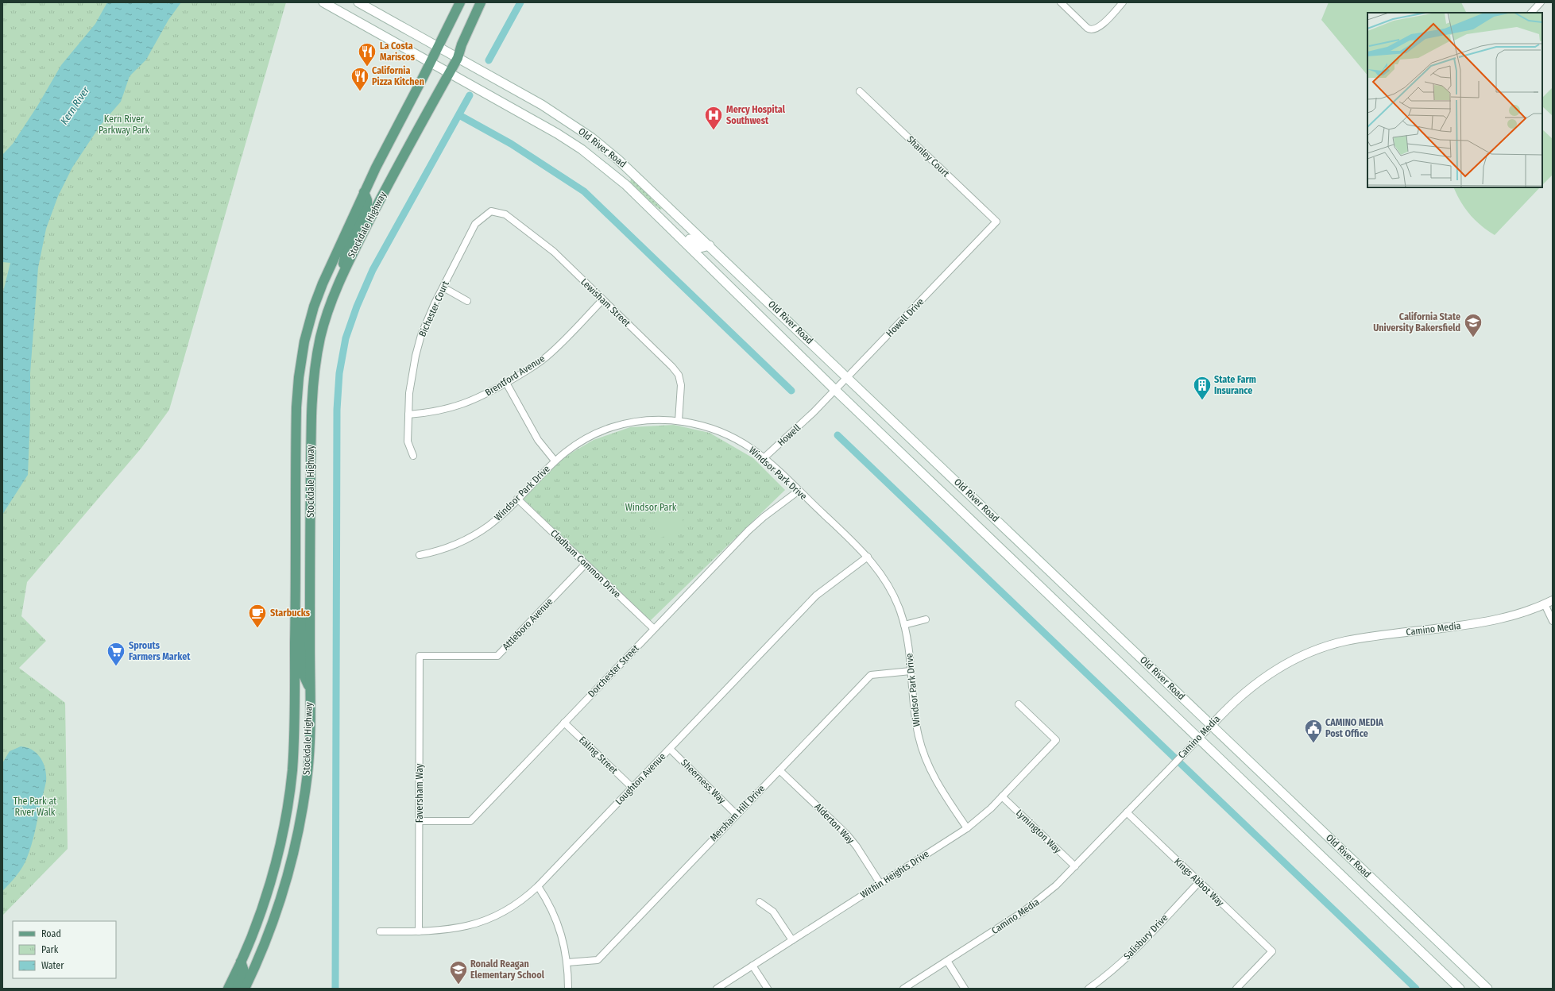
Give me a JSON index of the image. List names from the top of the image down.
{
  "streets": {
    "main road": ["Old River Road", "Stockdale Highway"],
    "street": [
      "Shanley Court",
      "Lewisham Street",
      "Bichester Court",
      "Howell Drive",
      "Brentford Avenue",
      "Howell",
      "Windsor Park Drive",
      "Cladham Common Drive",
      "Attleboro Avenue",
      "Camino Media",
      "Dorchester Street",
      "Ealing Street",
      "Loughton Avenue",
      "Sheerness Way",
      "Faversham Way",
      "Mersham Hill Drive",
      "Alderton Way",
      "Lymington Way",
      "Within Heights Drive",
      "Kings Abbot Way",
      "Salisbury Drive"
    ]
  },
  "crossings": [
    ["Old River Road", "Stockdale Highway"],
    ["Old River Road", "Howell Drive"],
    ["Old River Road", "Camino Media"],
    ["Shanley Court", "Howell Drive"],
    ["Lewisham Street", "Bichester Court"],
    ["Lewisham Street", "Brentford Avenue"],
    ["Lewisham Street", "Windsor Park Drive"],
    ["Bichester Court", "Brentford Avenue"],
    ["Howell Drive", "Howell"],
    ["Howell", "Windsor Park Drive"],
    ["Windsor Park Drive", "Cladham Common Drive"],
    ["Windsor Park Drive", "Dorchester Street"],
    ["Windsor Park Drive", "Loughton Avenue"],
    ["Windsor Park Drive", "Mersham Hill Drive"],
    ["Windsor Park Drive", "Within Heights Drive"],
    ["Cladham Common Drive", "Attleboro Avenue"],
    ["Cladham Common Drive", "Dorchester Street"],
    ["Attleboro Avenue", "Faversham Way"],
    ["Camino Media", "Lymington Way"],
    ["Camino Media", "Kings Abbot Way"],
    ["Dorchester Street", "Ealing Street"],
    ["Dorchester Street", "Faversham Way"],
    ["Ealing Street", "Loughton Avenue"],
    ["Loughton Avenue", "Sheerness Way"],
    ["Loughton Avenue", "Faversham Way"],
    ["Sheerness Way", "Mersham Hill Drive"],
    ["Mersham Hill Drive", "Alderton Way"],
    ["Alderton Way", "Within Heights Drive"],
    ["Lymington Way", "Within Heights Drive"],
    ["Kings Abbot Way", "Salisbury Drive"]
  ],
  "water": ["Kern River"],
  "parks": ["Kern River Parkway Park", "Windsor Park", "The Park at River Walk"],
  "places": {
    "restaurant": ["La Costa Mariscos", "California Pizza Kitchen"],
    "hospital": ["Mercy Hospital Southwest"],
    "school or university": ["California State University Bakersfield", "Ronald Reagan Elementary School"],
    "building": ["State Farm Insurance"],
    "cafe": ["Starbucks"],
    "supermarket": ["Sprouts Farmers Market"],
    "public building": ["CAMINO MEDIA Post Office"]
  },
  "legend": ["Road", "Park", "Water"]
}
